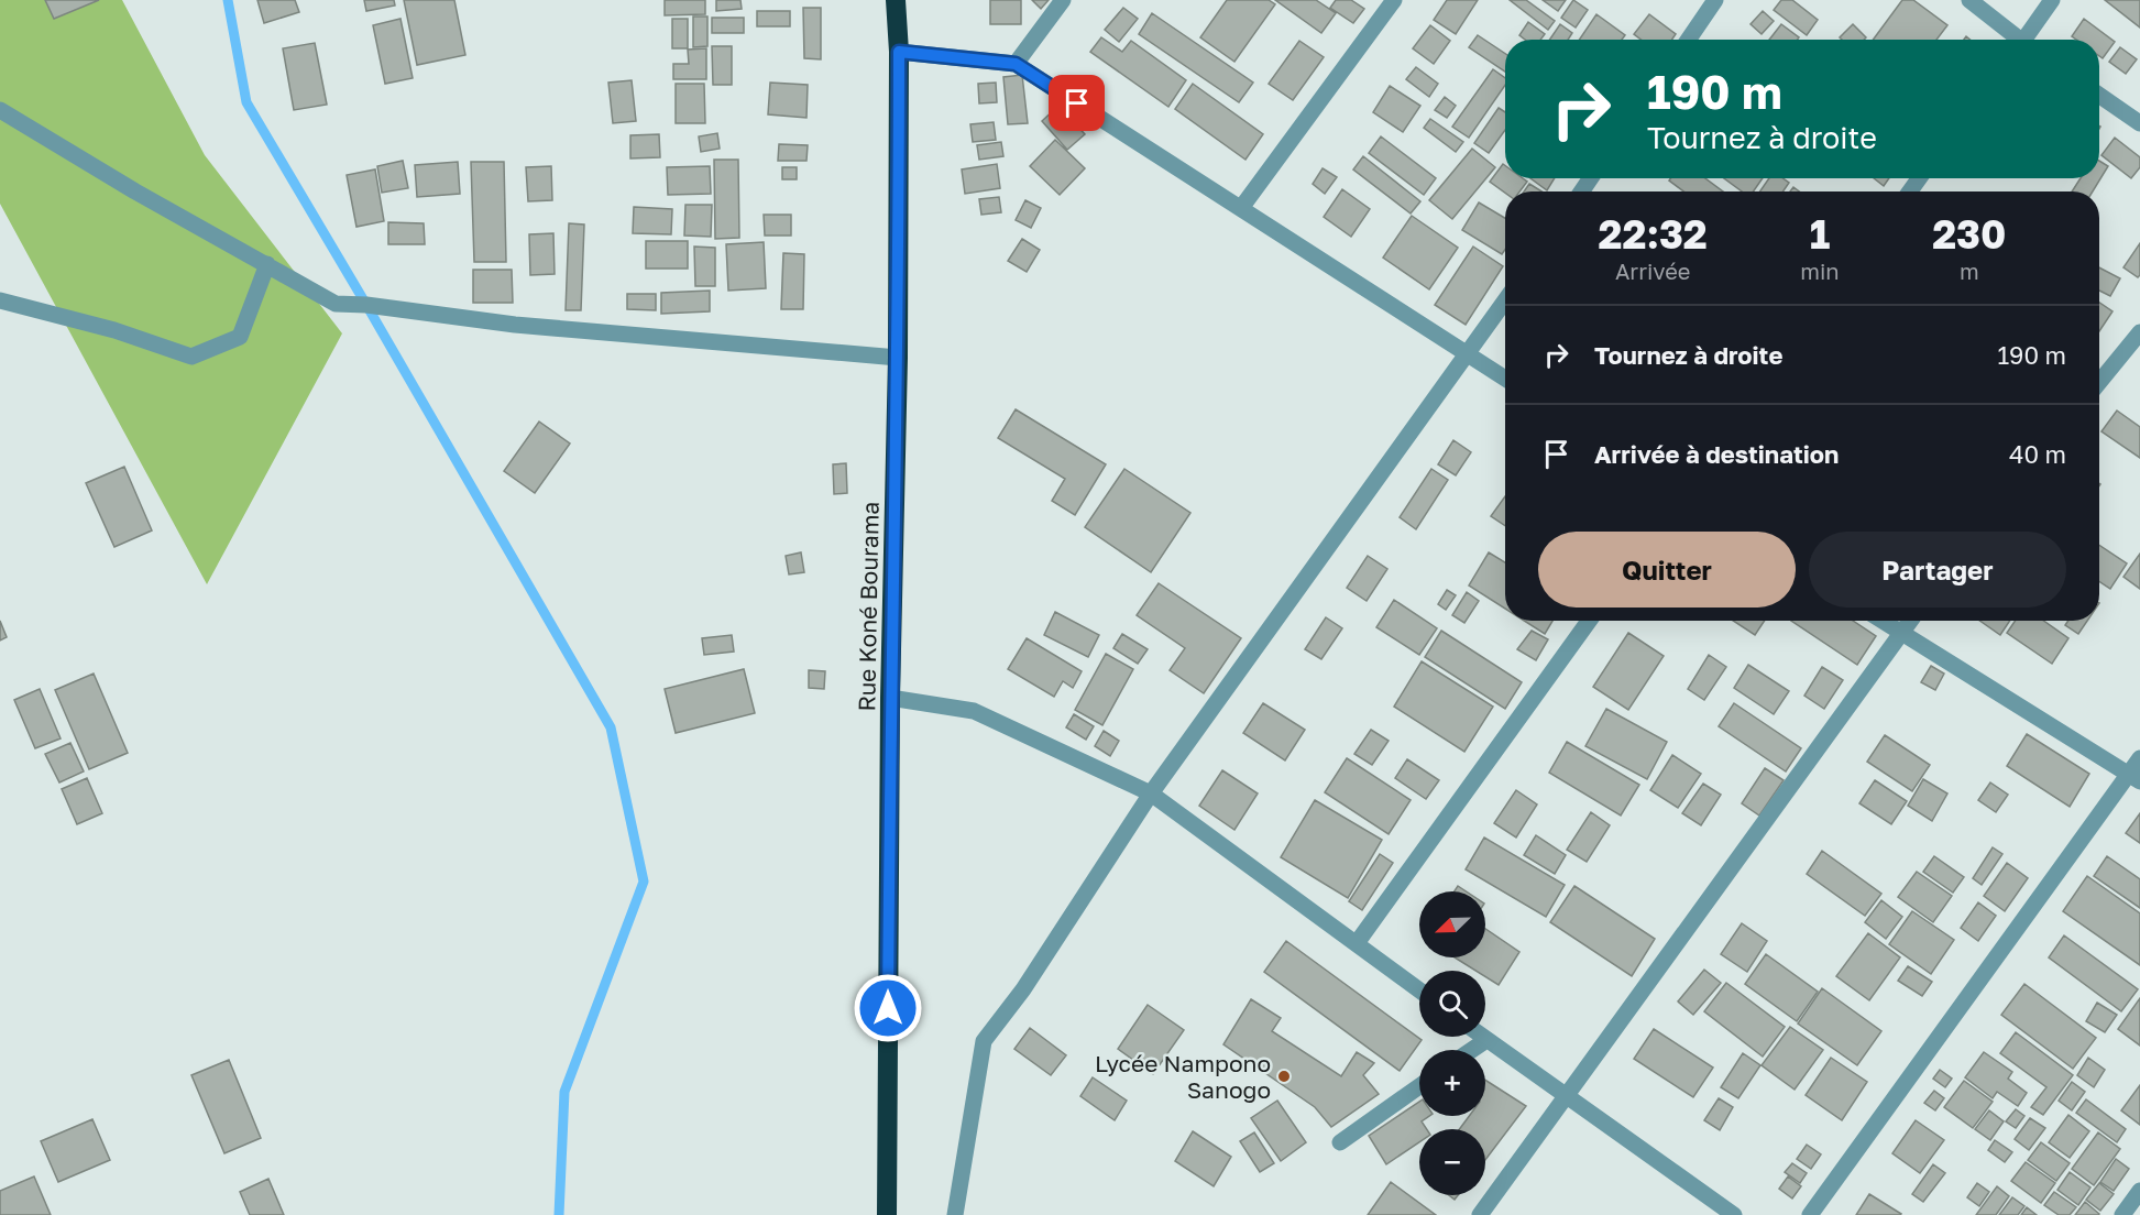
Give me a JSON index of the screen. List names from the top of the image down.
{
  "streets": {
    "highway": ["Rue Koné Bourama"]
  },
  "places": ["Lycée Nampono Sanogo"],
  "north": "bottom left",
  "page": {
    "turn": ["190 m", "Tournez à droite"],
    "eta": [
      "22:32",
      "Arrivée",
      "1",
      "min",
      "230",
      "m"
    ],
    "list": [
      {
        "name": "Tournez à droite",
        "value": "190 m"
      },
      {
        "name": "Arrivée à destination",
        "value": "40 m"
      }
    ],
    "buttons": ["Quitter", "Partager"],
    "map_buttons": ["+", "−"]
  }
}
